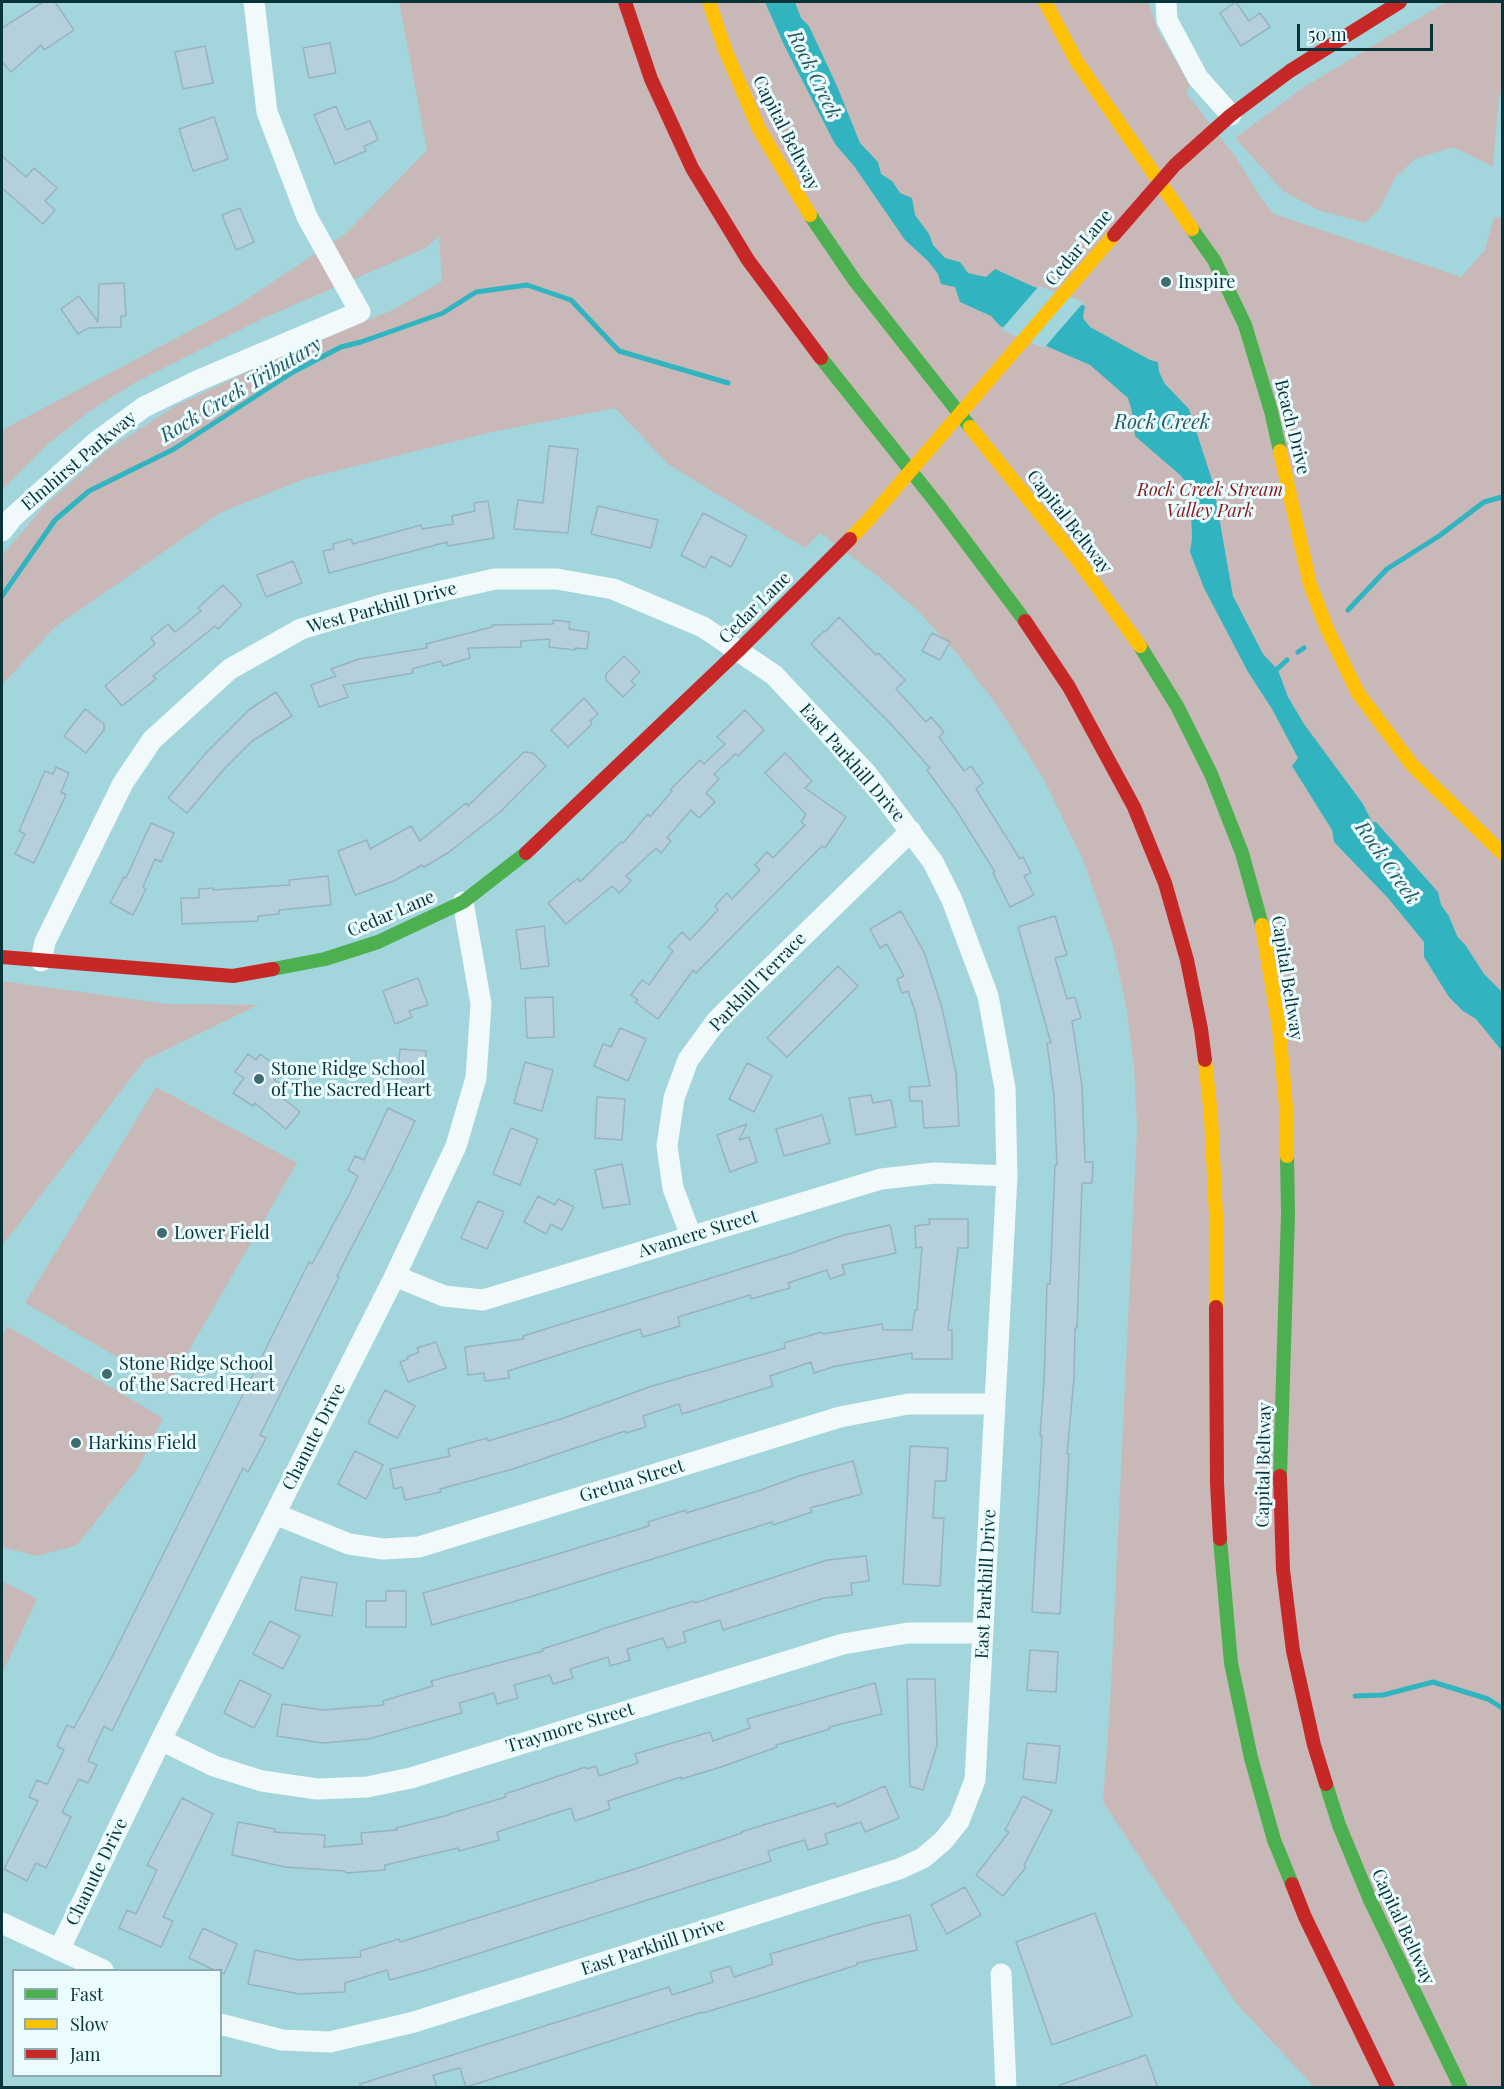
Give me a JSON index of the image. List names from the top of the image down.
{
  "streets": {
    "main road": ["Capital Beltway", "Cedar Lane", "Beach Drive"],
    "street": [
      "Elmhirst Parkway",
      "West Parkhill Drive",
      "East Parkhill Drive",
      "Parkhill Terrace",
      "Avamere Street",
      "Chanute Drive",
      "Gretna Street",
      "Traymore Street"
    ]
  },
  "crossings": [
    ["Cedar Lane", "Beach Drive"],
    ["Cedar Lane", "West Parkhill Drive"],
    ["Cedar Lane", "East Parkhill Drive"],
    ["Cedar Lane", "Chanute Drive"],
    ["West Parkhill Drive", "East Parkhill Drive"],
    ["East Parkhill Drive", "Parkhill Terrace"],
    ["East Parkhill Drive", "Avamere Street"],
    ["East Parkhill Drive", "Gretna Street"],
    ["East Parkhill Drive", "Traymore Street"],
    ["Parkhill Terrace", "Avamere Street"],
    ["Avamere Street", "Chanute Drive"],
    ["Chanute Drive", "Gretna Street"],
    ["Chanute Drive", "Traymore Street"]
  ],
  "water": ["Rock Creek", "Rock Creek Tributary"],
  "parks": ["Rock Creek Stream Valley Park"],
  "places": [
    "Inspire",
    "Stone Ridge School of The Sacred Heart",
    "Lower Field",
    "Stone Ridge School of the Sacred Heart",
    "Harkins Field"
  ],
  "legend": ["Fast", "Slow", "Jam"],
  "scale_bar": "50 m"
}
